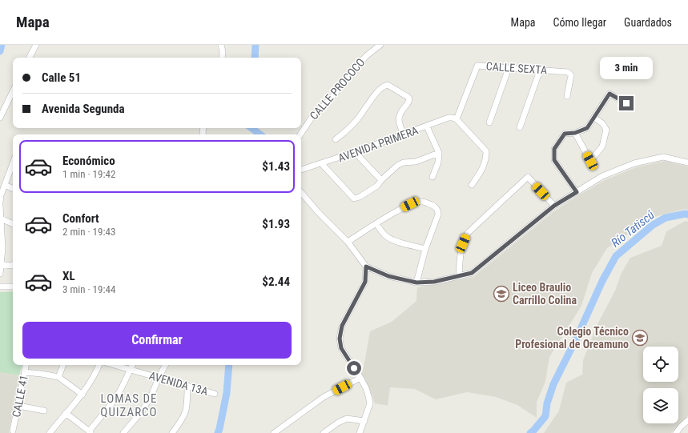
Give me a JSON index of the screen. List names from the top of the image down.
{
  "streets": {
    "street": [
      "CALLE SEXTA",
      "CALLE PROCOCO",
      "AVENIDA PRIMERA",
      "AVENIDA 13A",
      "CALLE 41"
    ]
  },
  "crossings": [
    ["CALLE SEXTA", "AVENIDA PRIMERA"]
  ],
  "districts": ["LOMAS DE QUIZARCO"],
  "water": ["Río Tatiscú"],
  "places": {
    "school or university": ["Liceo Braulio Carrillo Colina", "Colegio Técnico Profesional de Oreamuno"]
  },
  "page": {
    "header": "Mapa",
    "nav": ["Mapa", "Cómo llegar", "Guardados"],
    "bubble": "3 min",
    "banner": ["Calle 51", "Avenida Segunda"],
    "list": [
      {
        "name": "Económico",
        "note": "1 min · 19:42",
        "value": "$1.43"
      },
      {
        "name": "Confort",
        "note": "2 min · 19:43",
        "value": "$1.93"
      },
      {
        "name": "XL",
        "note": "3 min · 19:44",
        "value": "$2.44"
      }
    ],
    "buttons": "Confirmar"
  }
}
